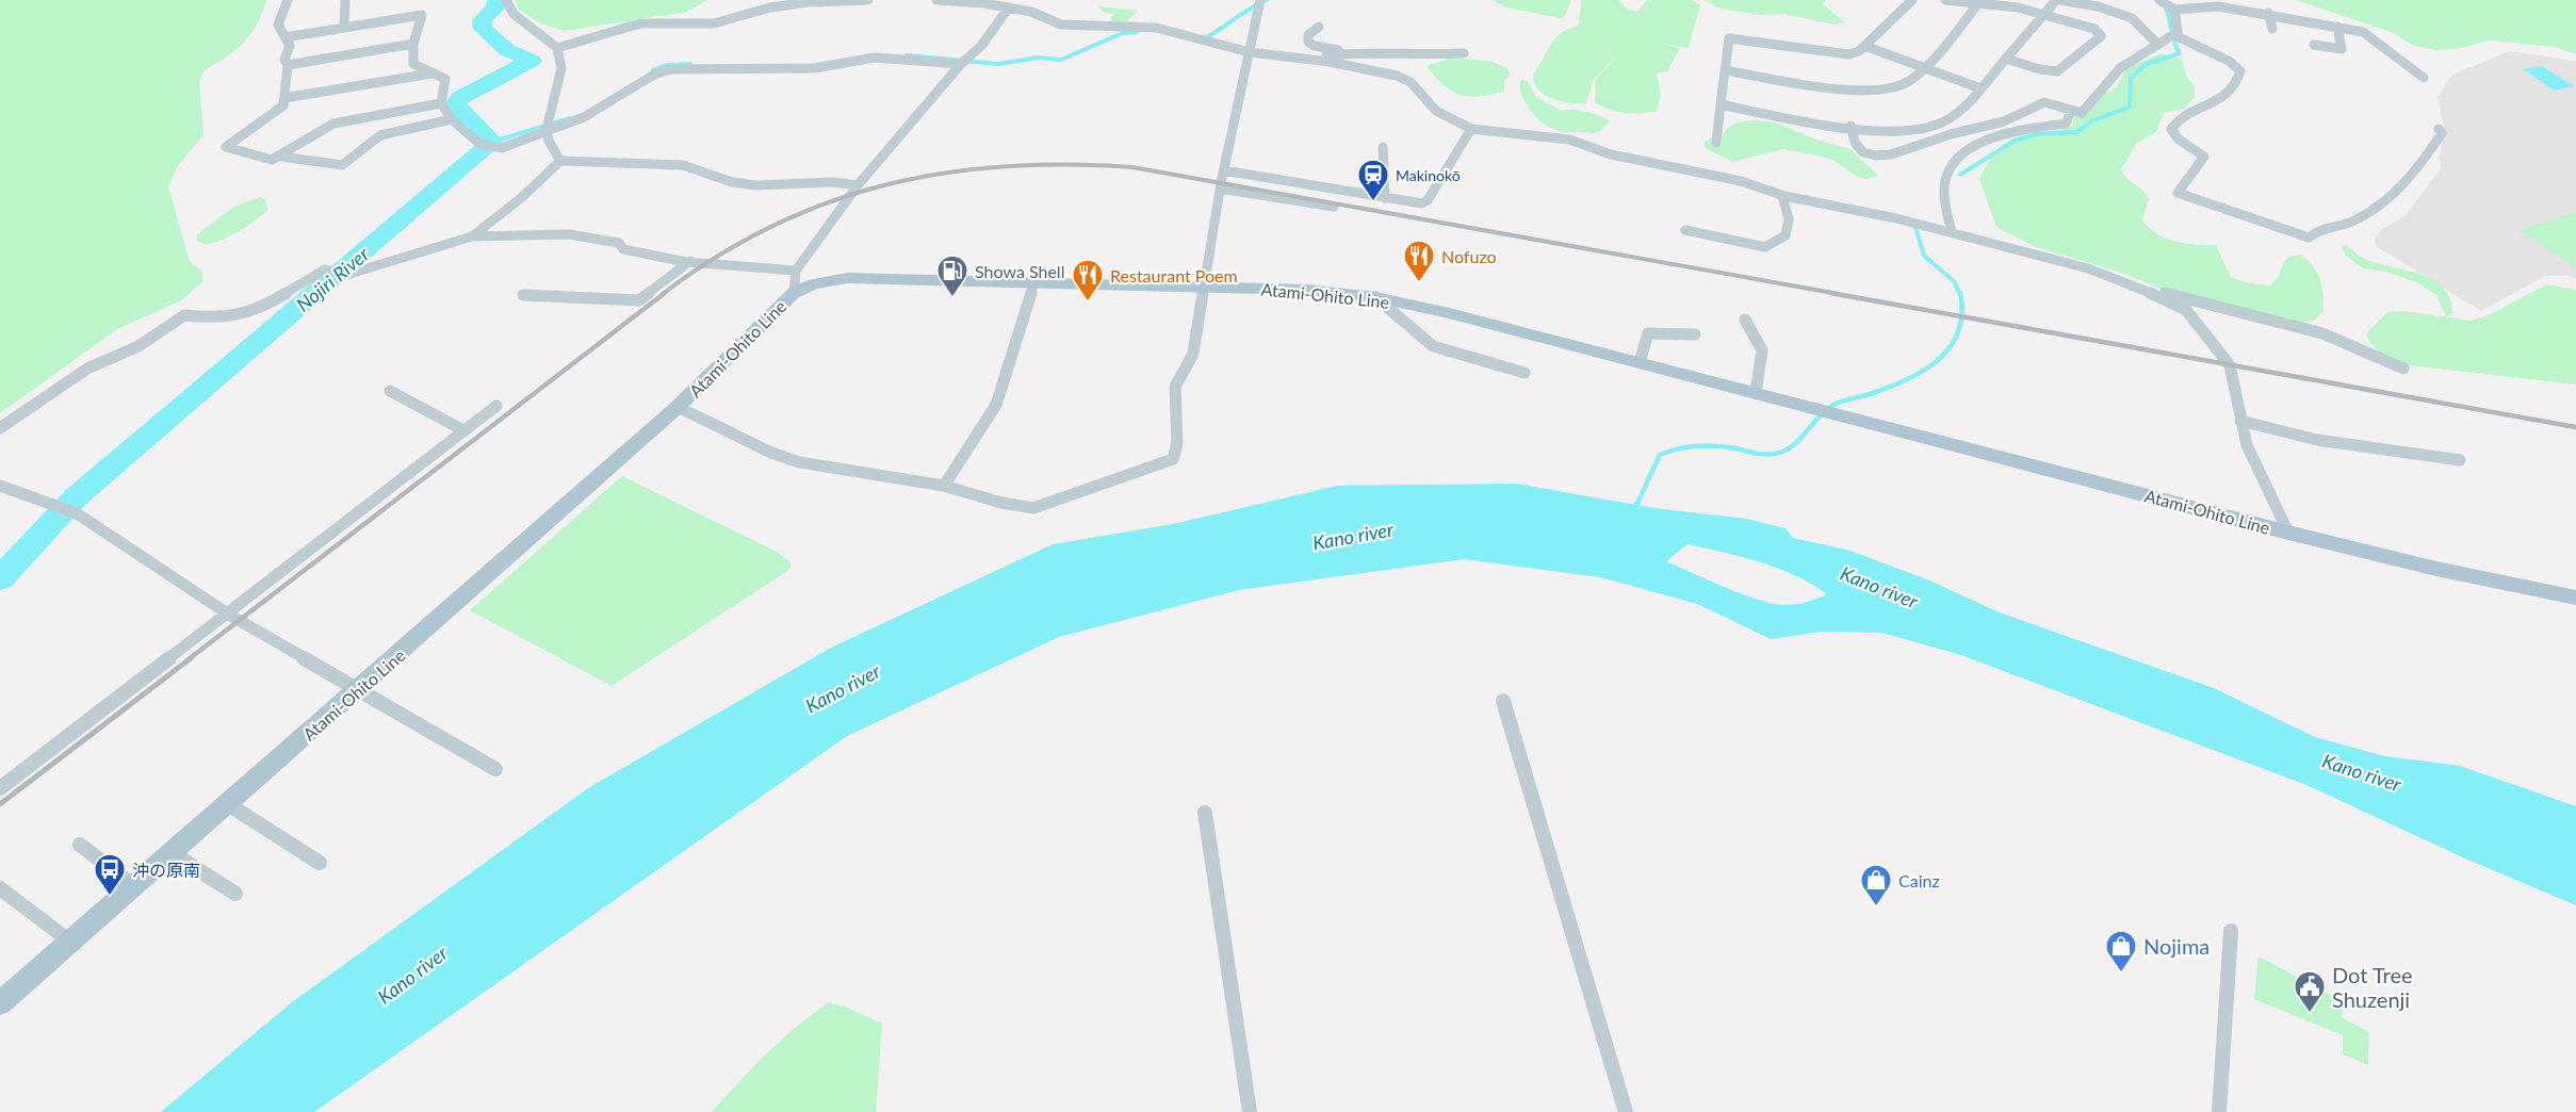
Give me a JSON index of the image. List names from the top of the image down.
{
  "streets": {
    "main road": ["Atami-Ohito Line"]
  },
  "water": ["Nojiri River", "Kano river"],
  "places": {
    "station": ["Makinokō"],
    "restaurant": ["Nofuzo", "Restaurant Poem"],
    "fuel station": ["Showa Shell"],
    "bus stop": ["沖の原南"],
    "shop": ["Cainz", "Nojima"],
    "public building": ["Dot Tree Shuzenji"]
  }
}
